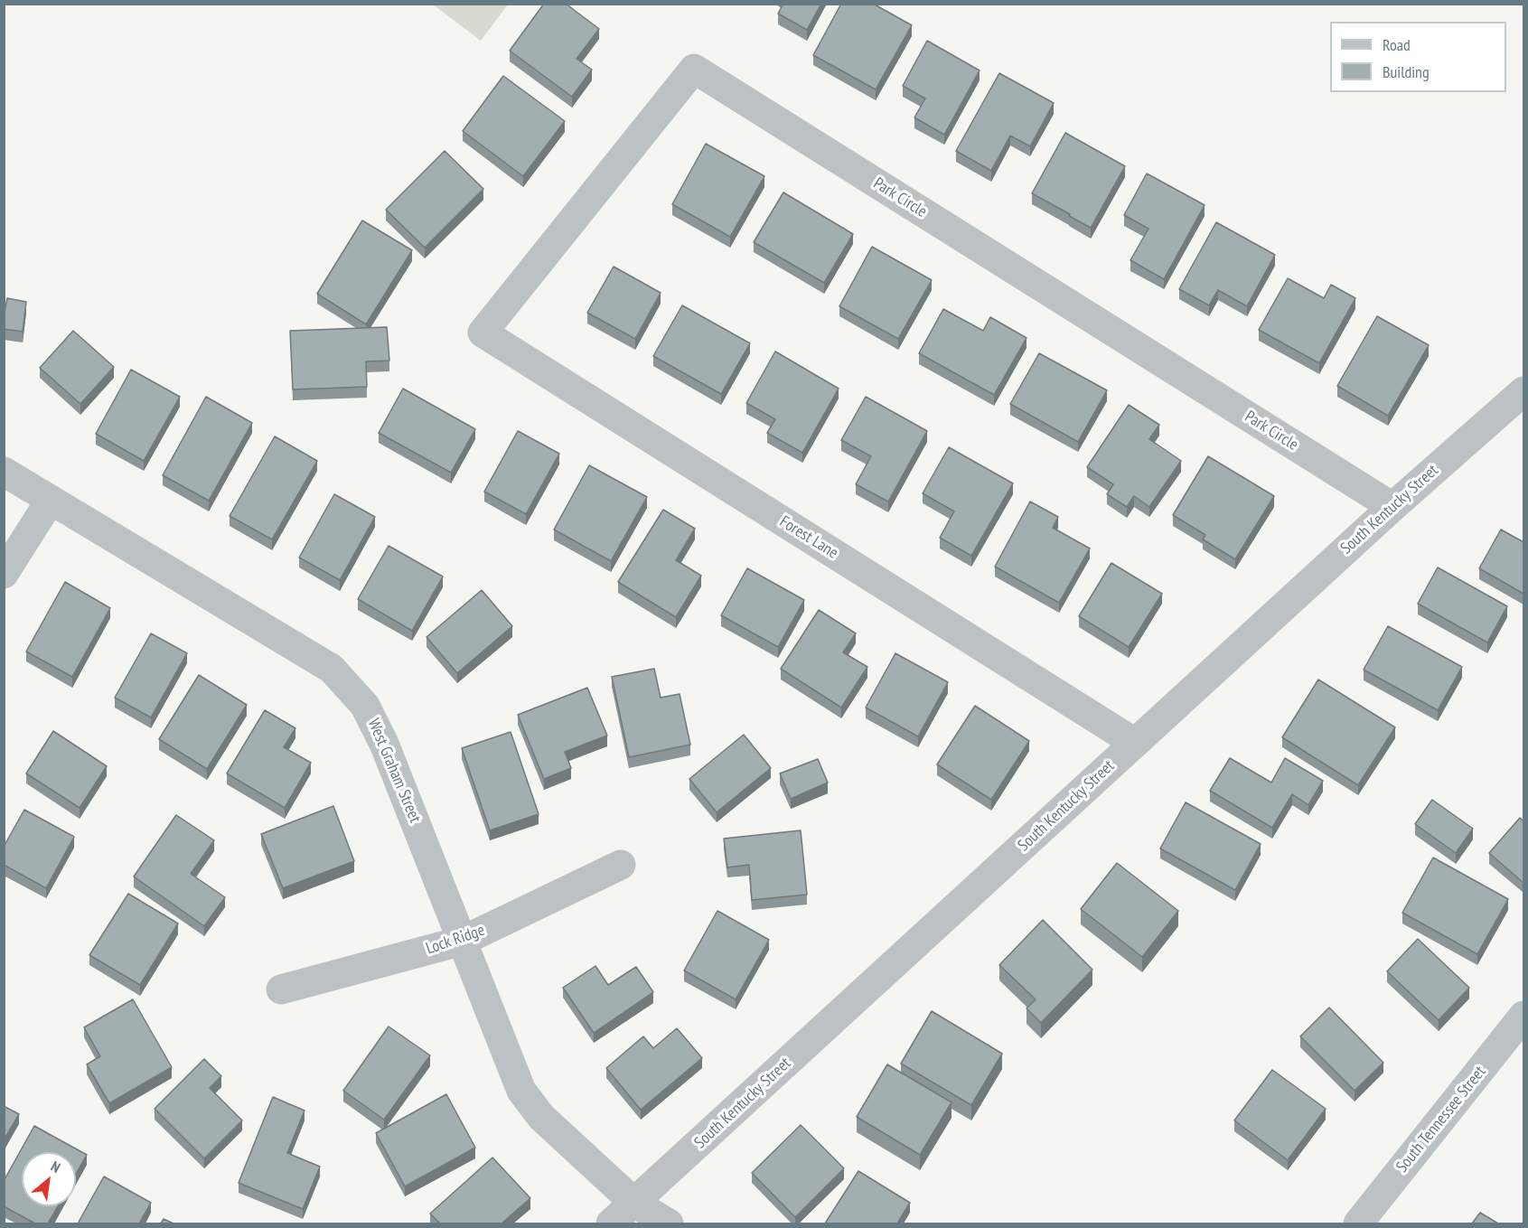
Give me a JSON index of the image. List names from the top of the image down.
{
  "streets": {
    "street": [
      "Park Circle",
      "South Kentucky Street",
      "Forest Lane",
      "West Graham Street",
      "Lock Ridge",
      "South Tennessee Street"
    ]
  },
  "crossings": [
    ["Park Circle", "South Kentucky Street"],
    ["Park Circle", "Forest Lane"],
    ["South Kentucky Street", "Forest Lane"],
    ["South Kentucky Street", "West Graham Street"],
    ["West Graham Street", "Lock Ridge"]
  ],
  "legend": ["Road", "Building"],
  "north": "top right"
}
